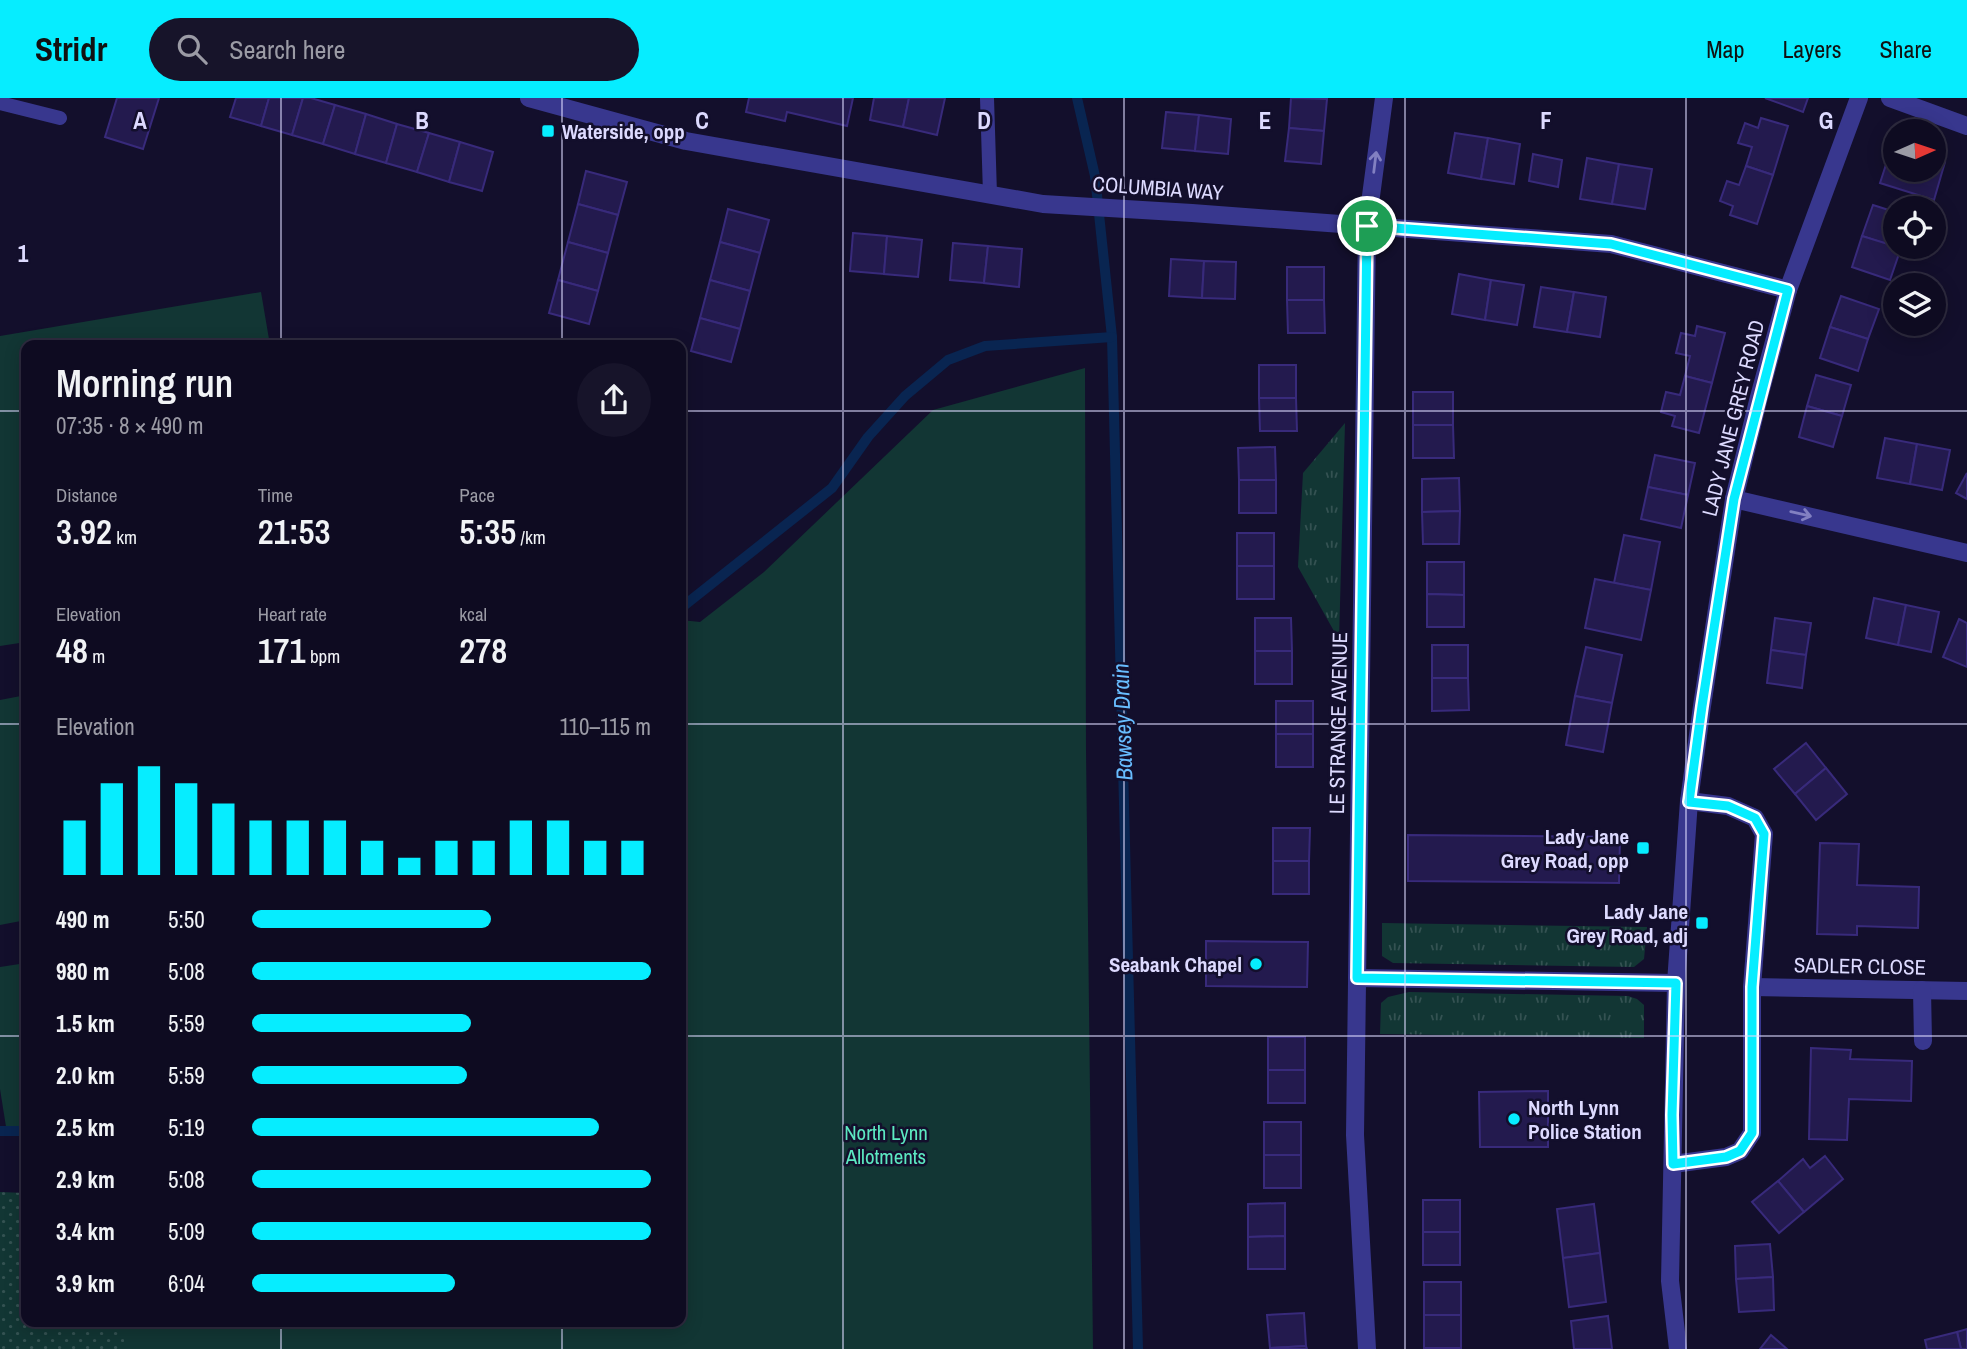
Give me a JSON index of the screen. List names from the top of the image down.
{
  "streets": {
    "street": [
      "COLUMBIA WAY",
      "LADY JANE GREY ROAD",
      "LE STRANGE AVENUE",
      "SADLER CLOSE"
    ]
  },
  "crossings": [
    ["COLUMBIA WAY", "LADY JANE GREY ROAD"],
    ["COLUMBIA WAY", "LE STRANGE AVENUE"]
  ],
  "water": ["Bawsey Drain"],
  "parks": ["North Lynn Allotments"],
  "places": {
    "transit": ["Waterside, opp", "Lady Jane Grey Road, opp", "Lady Jane Grey Road, adj"],
    "other": ["Seabank Chapel", "North Lynn Police Station"]
  },
  "north": "right",
  "page": {
    "header": "Stridr",
    "search": "Search here",
    "nav": ["Map", "Layers", "Share"],
    "heading": ["Morning run", "07:35 · 8 × 490 m"],
    "stats": [
      ["Distance", "3.92 km"],
      ["Time", "21:53"],
      ["Pace", "5:35 /km"],
      ["Elevation", "48 m"],
      ["Heart rate", "171 bpm"],
      ["kcal", "278"]
    ],
    "chart": ["Elevation", "110–115 m"],
    "list": [
      {
        "name": "490 m",
        "note": "5:50"
      },
      {
        "name": "980 m",
        "note": "5:08"
      },
      {
        "name": "1.5 km",
        "note": "5:59"
      },
      {
        "name": "2.0 km",
        "note": "5:59"
      },
      {
        "name": "2.5 km",
        "note": "5:19"
      },
      {
        "name": "2.9 km",
        "note": "5:08"
      },
      {
        "name": "3.4 km",
        "note": "5:09"
      },
      {
        "name": "3.9 km",
        "note": "6:04"
      }
    ]
  },
  "grid": {
    "columns": [
      "A",
      "B",
      "C",
      "D",
      "E",
      "F",
      "G"
    ],
    "rows": ["1"]
  }
}
